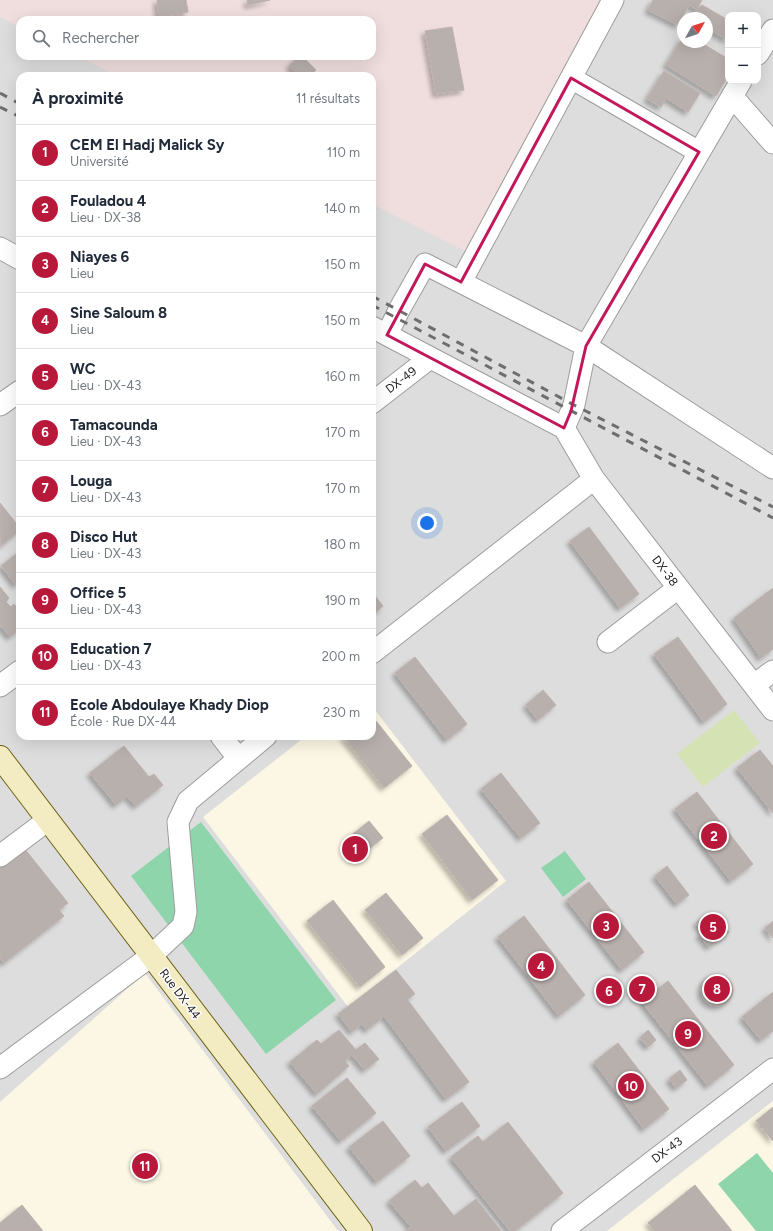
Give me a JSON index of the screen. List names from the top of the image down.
{
  "streets": {
    "street": [
      "DX-49",
      "DX-38",
      "Rue DX-44",
      "DX-43"
    ]
  },
  "north": "top right",
  "page": {
    "map_buttons": ["+", "−"],
    "search": "Rechercher",
    "heading": ["À proximité", "11 résultats"],
    "list": [
      {
        "mark": "1",
        "name": "CEM El Hadj Malick Sy",
        "note": "Université",
        "value": "110 m"
      },
      {
        "mark": "2",
        "name": "Fouladou 4",
        "note": "Lieu · DX-38",
        "value": "140 m"
      },
      {
        "mark": "3",
        "name": "Niayes 6",
        "note": "Lieu",
        "value": "150 m"
      },
      {
        "mark": "4",
        "name": "Sine Saloum 8",
        "note": "Lieu",
        "value": "150 m"
      },
      {
        "mark": "5",
        "name": "WC",
        "note": "Lieu · DX-43",
        "value": "160 m"
      },
      {
        "mark": "6",
        "name": "Tamacounda",
        "note": "Lieu · DX-43",
        "value": "170 m"
      },
      {
        "mark": "7",
        "name": "Louga",
        "note": "Lieu · DX-43",
        "value": "170 m"
      },
      {
        "mark": "8",
        "name": "Disco Hut",
        "note": "Lieu · DX-43",
        "value": "180 m"
      },
      {
        "mark": "9",
        "name": "Office 5",
        "note": "Lieu · DX-43",
        "value": "190 m"
      },
      {
        "mark": "10",
        "name": "Education 7",
        "note": "Lieu · DX-43",
        "value": "200 m"
      },
      {
        "mark": "11",
        "name": "Ecole Abdoulaye Khady Diop",
        "note": "École · Rue DX-44",
        "value": "230 m"
      }
    ],
    "pins": [
      "2",
      "1",
      "3",
      "5",
      "4",
      "7",
      "8",
      "6",
      "9",
      "10",
      "11"
    ]
  }
}
